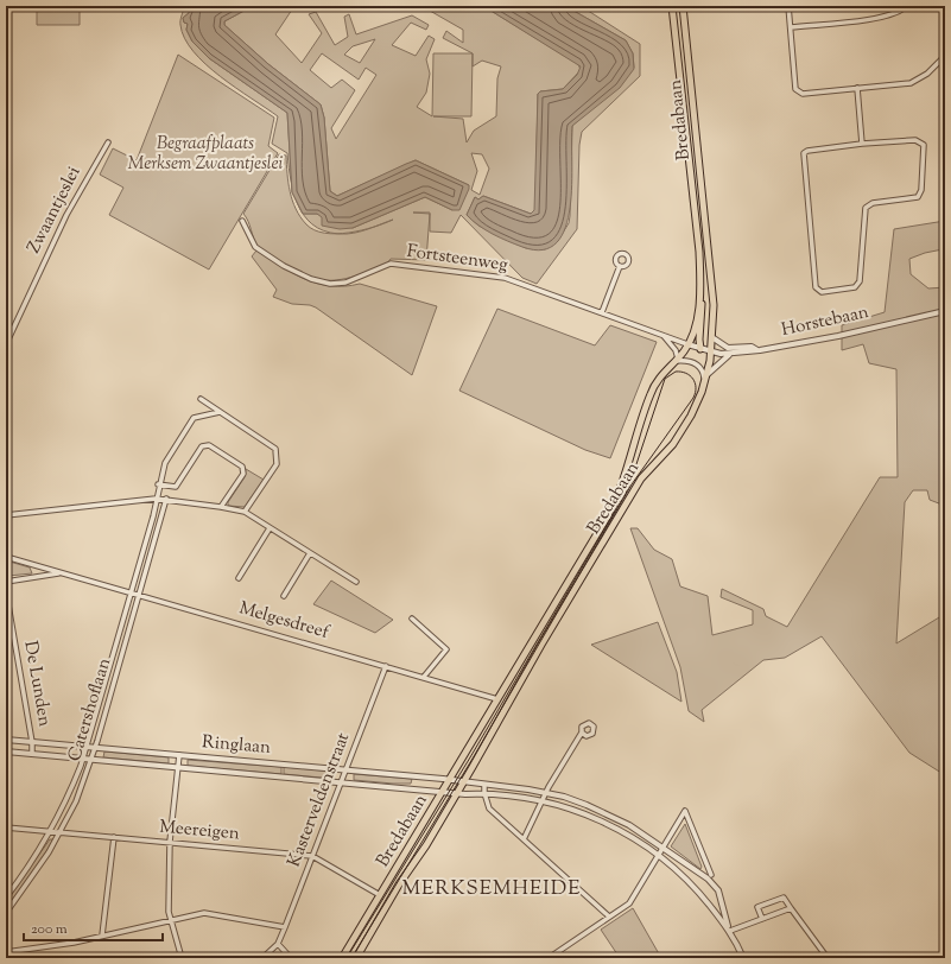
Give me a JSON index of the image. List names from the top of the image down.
{
  "streets": {
    "main road": ["Bredabaan"],
    "street": [
      "Zwaantjeslei",
      "Fortsteenweg",
      "Horstebaan",
      "Melgesdreef",
      "De Lunden",
      "Catershoflaan",
      "Ringlaan",
      "Kasterveldenstraat",
      "Meereigen"
    ]
  },
  "crossings": [
    ["Bredabaan", "Fortsteenweg"],
    ["Bredabaan", "Horstebaan"],
    ["Bredabaan", "Melgesdreef"],
    ["Bredabaan", "Ringlaan"],
    ["Bredabaan", "Meereigen"],
    ["Fortsteenweg", "Horstebaan"],
    ["Melgesdreef", "Catershoflaan"],
    ["Melgesdreef", "Kasterveldenstraat"],
    ["De Lunden", "Ringlaan"],
    ["Catershoflaan", "Ringlaan"],
    ["Catershoflaan", "Meereigen"],
    ["Ringlaan", "Kasterveldenstraat"],
    ["Kasterveldenstraat", "Meereigen"]
  ],
  "districts": ["MERKSEMHEIDE"],
  "parks": ["Begraafplaats Merksem Zwaantjeslei"],
  "scale_bar": "200 m"
}
